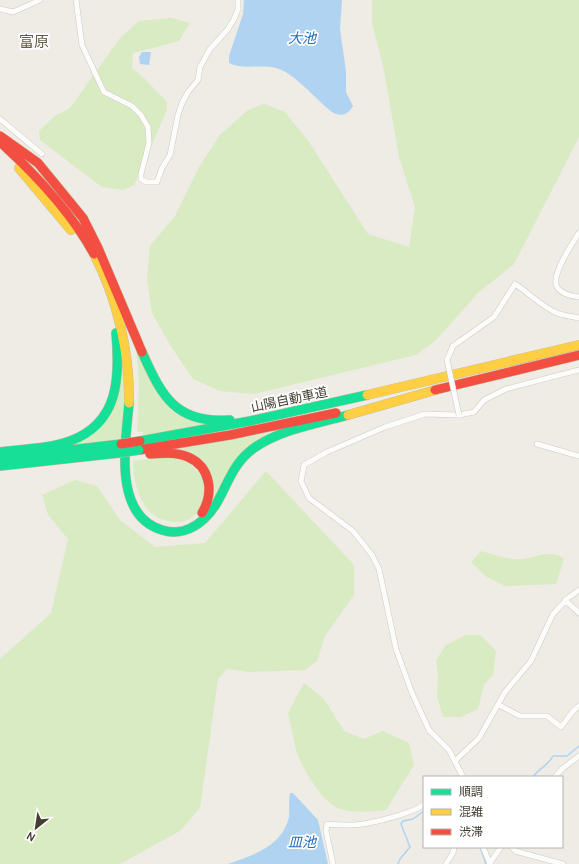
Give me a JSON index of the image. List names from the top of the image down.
{
  "streets": {
    "highway": ["山陽自動車道"]
  },
  "districts": ["富原"],
  "water": ["大池", "皿池"],
  "legend": ["順調", "混雑", "渋滞"],
  "north": "bottom left"
}
